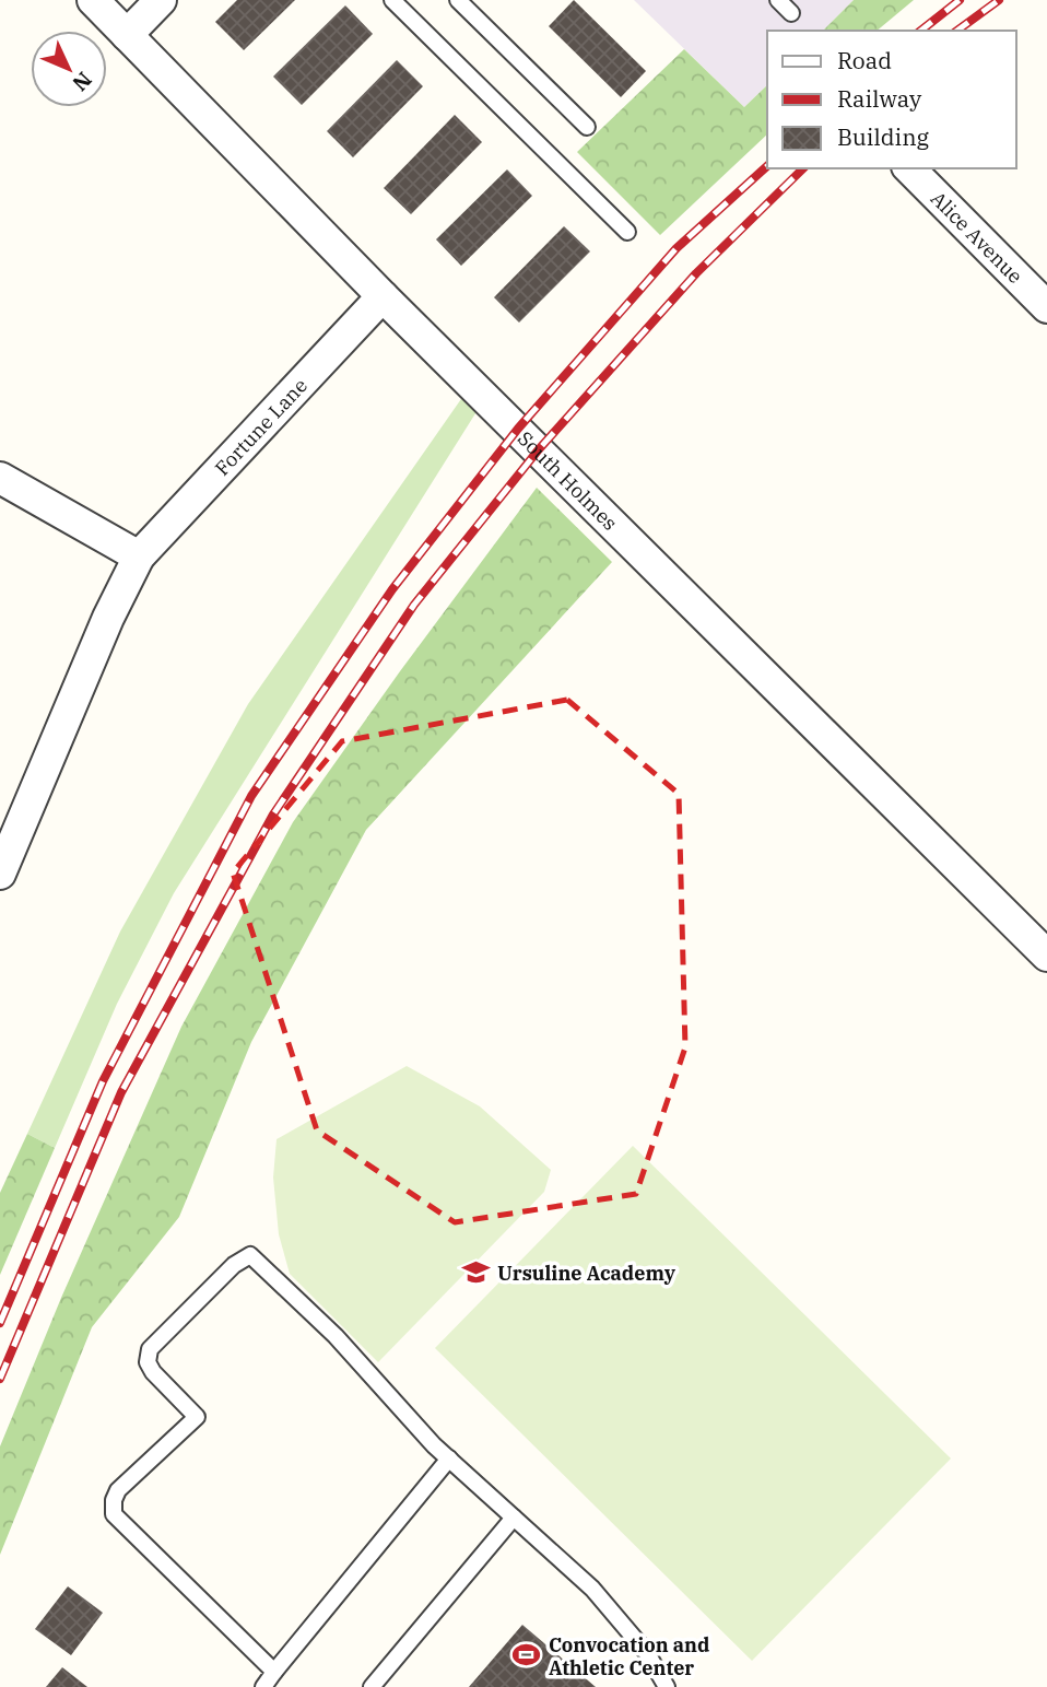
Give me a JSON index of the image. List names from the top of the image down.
{
  "streets": {
    "street": ["Alice Avenue", "Fortune Lane", "South Holmes"]
  },
  "crossings": [
    ["Fortune Lane", "South Holmes"]
  ],
  "places": {
    "school or university": ["Ursuline Academy"],
    "sports": ["Convocation and Athletic Center"]
  },
  "legend": ["Road", "Railway", "Building"],
  "north": "bottom right"
}
